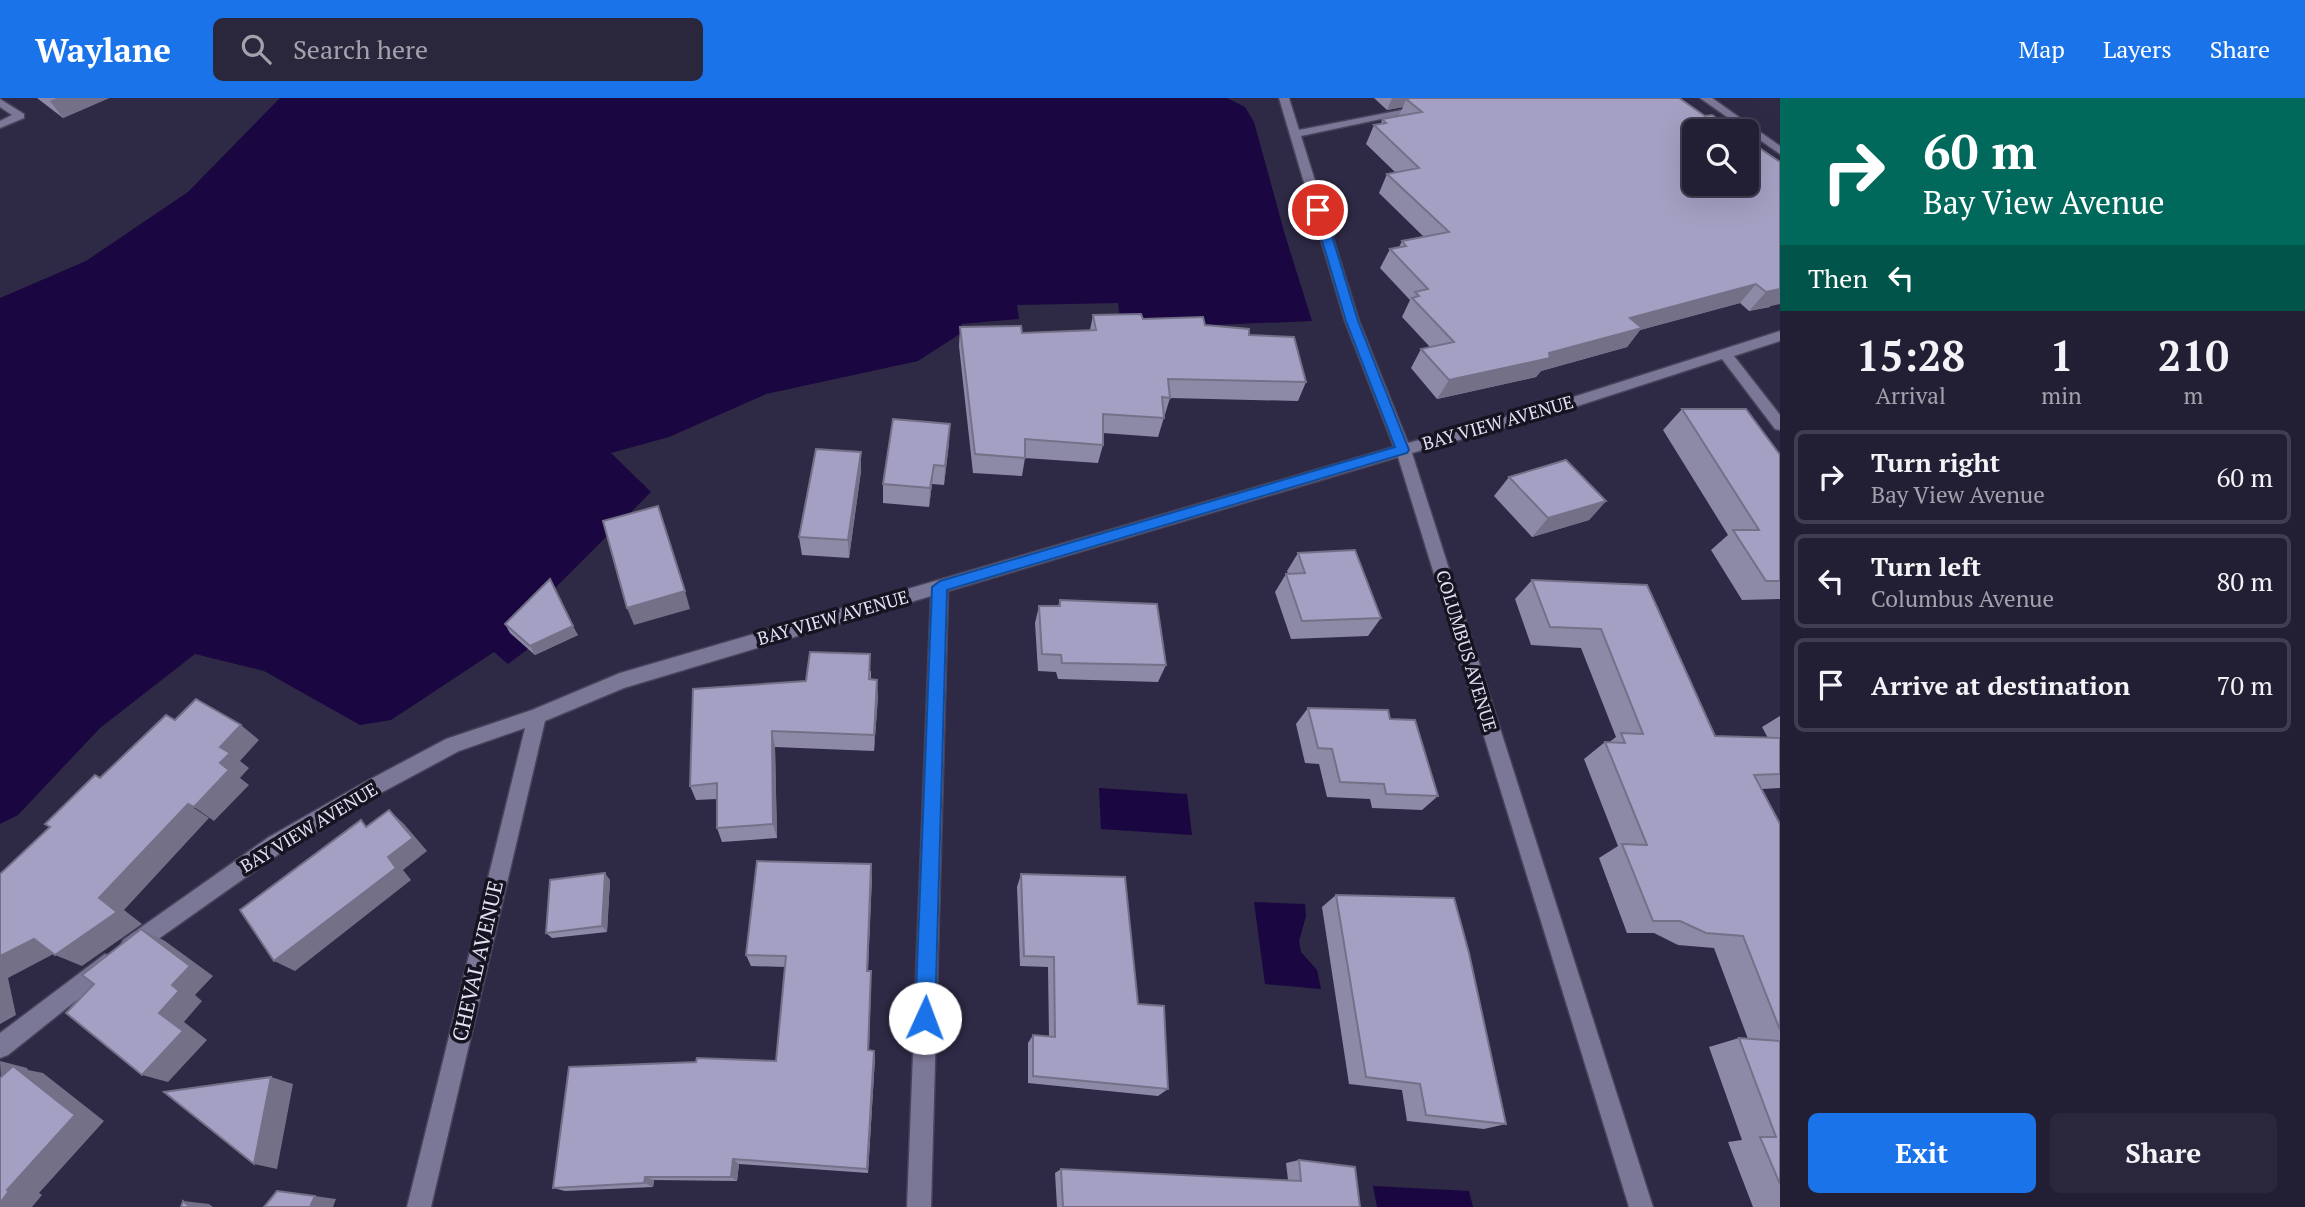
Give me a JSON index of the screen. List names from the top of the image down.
{
  "streets": {
    "street": ["BAY VIEW AVENUE", "COLUMBUS AVENUE", "CHEVAL AVENUE"]
  },
  "crossings": [
    ["BAY VIEW AVENUE", "COLUMBUS AVENUE"],
    ["BAY VIEW AVENUE", "CHEVAL AVENUE"]
  ],
  "page": {
    "header": "Waylane",
    "search": "Search here",
    "nav": ["Map", "Layers", "Share"],
    "turn": ["60 m", "Bay View Avenue"],
    "then": "Then",
    "eta": [
      "15:28",
      "Arrival",
      "1",
      "min",
      "210",
      "m"
    ],
    "list": [
      {
        "name": "Turn right",
        "note": "Bay View Avenue",
        "value": "60 m"
      },
      {
        "name": "Turn left",
        "note": "Columbus Avenue",
        "value": "80 m"
      },
      {
        "name": "Arrive at destination",
        "value": "70 m"
      }
    ],
    "buttons": ["Exit", "Share"]
  }
}
